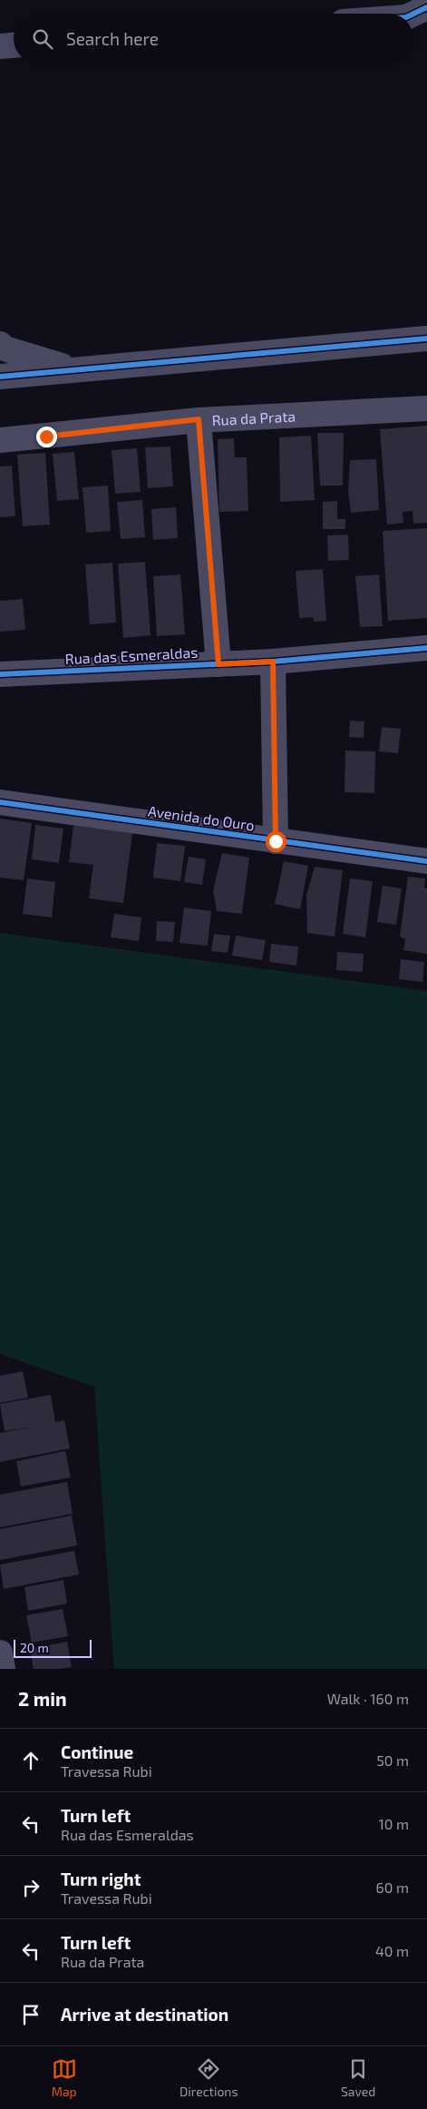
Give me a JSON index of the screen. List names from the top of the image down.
{
  "streets": {
    "street": ["Rua da Prata", "Rua das Esmeraldas", "Avenida do Ouro"]
  },
  "scale_bar": "20 m",
  "page": {
    "search": "Search here",
    "scale": "20 m",
    "heading": ["2 min", "Walk · 160 m"],
    "list": [
      ["Continue", "Travessa Rubi", "50 m"],
      ["Turn left", "Rua das Esmeraldas", "10 m"],
      ["Turn right", "Travessa Rubi", "60 m"],
      ["Turn left", "Rua da Prata", "40 m"],
      "Arrive at destination"
    ],
    "nav": ["Map", "Directions", "Saved"]
  }
}
